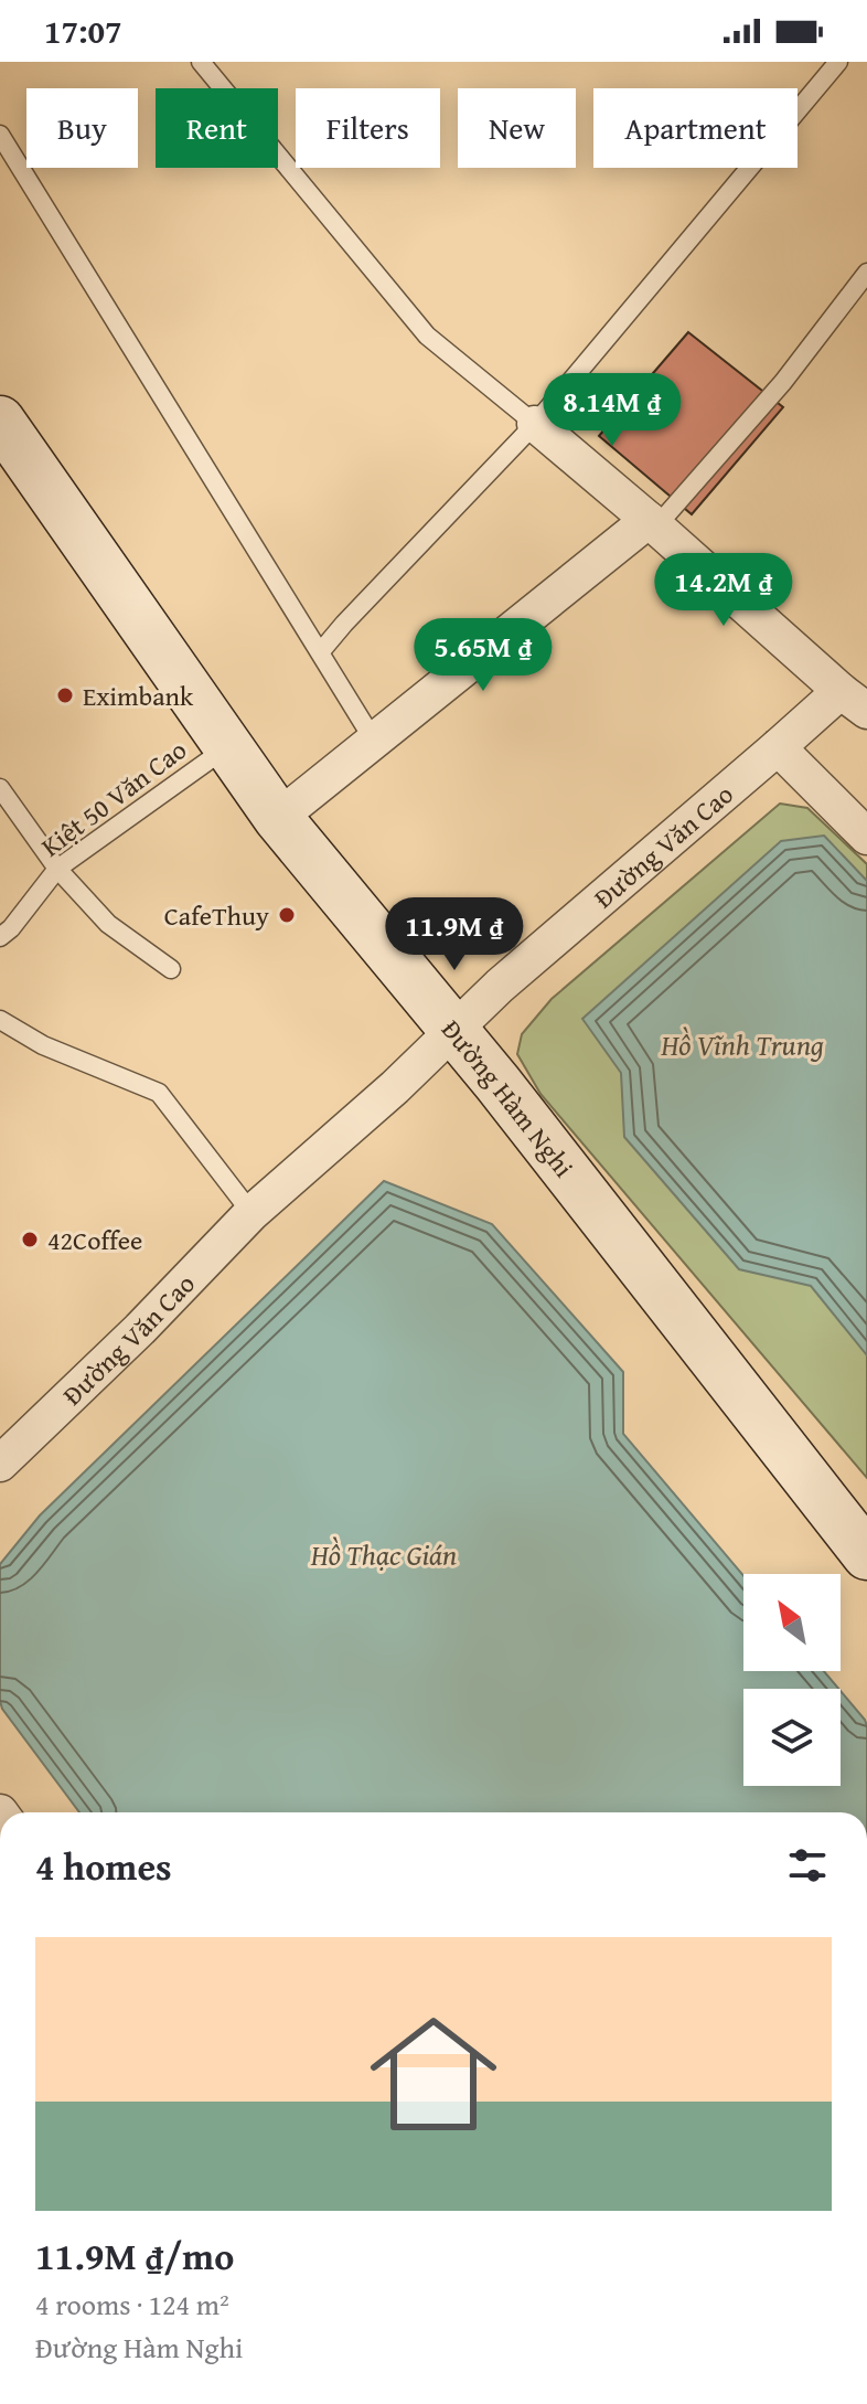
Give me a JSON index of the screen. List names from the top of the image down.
{
  "streets": {
    "main road": ["Đường Hàm Nghi"],
    "street": ["Đường Văn Cao"],
    "lane": ["Kiệt 50 Văn Cao"]
  },
  "crossings": [
    ["Kiệt 50 Văn Cao", "Đường Hàm Nghi"],
    ["Đường Văn Cao", "Đường Hàm Nghi"]
  ],
  "water": ["Hồ Vĩnh Trung", "Hồ Thạc Gián"],
  "places": ["Eximbank", "CafeThuy", "42Coffee"],
  "north": "top left",
  "page": {
    "status": "17:07",
    "chip": [
      "Buy",
      "Rent",
      "Filters",
      "New",
      "Apartment"
    ],
    "price": [
      "8.14M ₫",
      "14.2M ₫",
      "5.65M ₫",
      "11.9M ₫"
    ],
    "heading": "4 homes",
    "list": [
      {
        "name": "11.9M ₫/mo",
        "note": "4 rooms · 124 m² · Đường Hàm Nghi"
      }
    ]
  }
}
